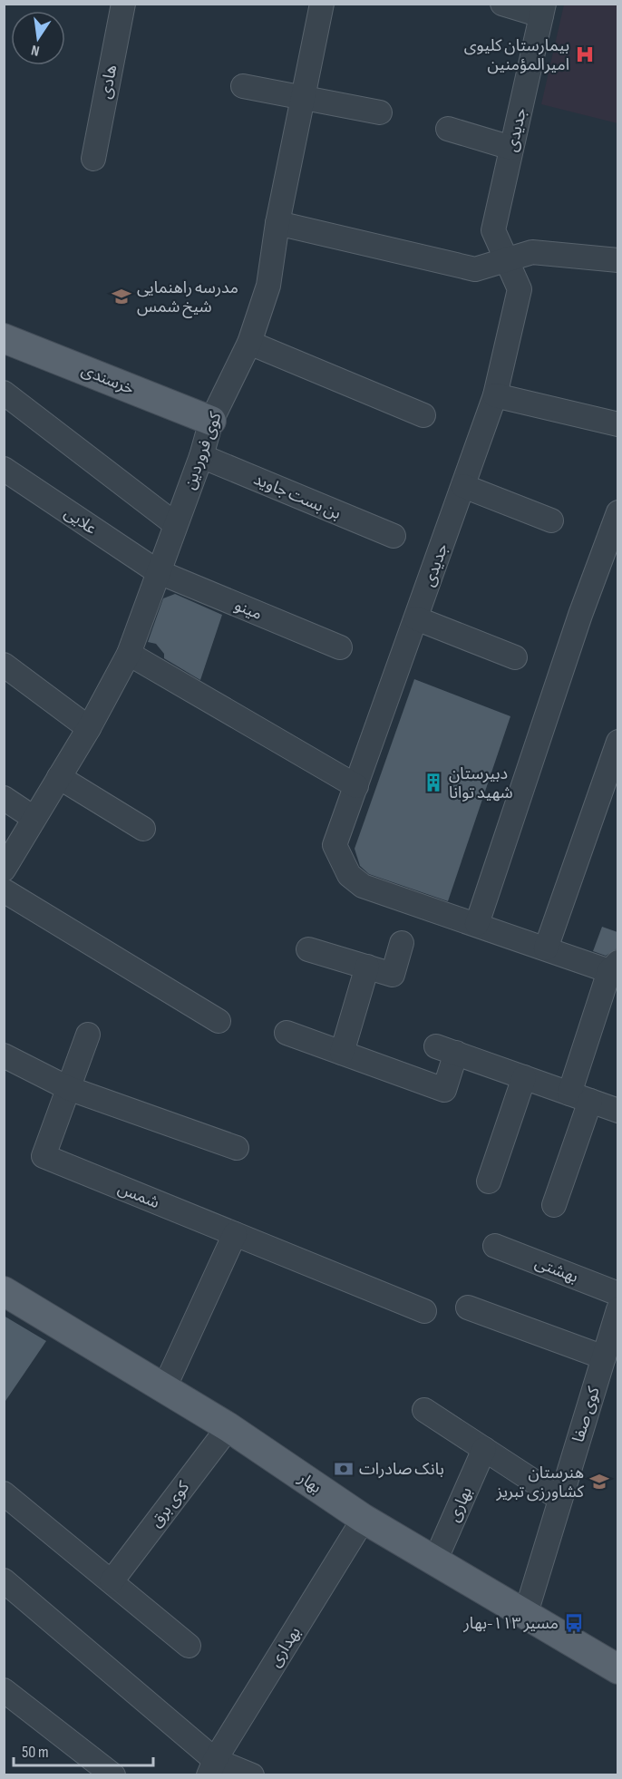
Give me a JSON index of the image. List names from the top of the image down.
{
  "streets": {
    "main road": ["خرسندی", "بهار"],
    "street": [
      "هادی",
      "جدیدی",
      "کوی فروردین",
      "بن بست جاوید",
      "علایی",
      "مینو",
      "شمس",
      "بهشتی",
      "کوی صفا",
      "کوی برق",
      "بهاری",
      "بهداری"
    ]
  },
  "crossings": [
    ["خرسندی", "کوی فروردین"],
    ["کوی فروردین", "بن بست جاوید"],
    ["کوی فروردین", "علایی"],
    ["کوی فروردین", "مینو"],
    ["علایی", "مینو"],
    ["کوی صفا", "بهار"],
    ["بهار", "کوی برق"],
    ["بهار", "بهاری"],
    ["بهار", "بهداری"]
  ],
  "places": {
    "hospital": ["بیمارستان کلیوی امیرالمؤمنین"],
    "school or university": ["مدرسه راهنمایی شیخ شمس", "هنرستان کشاورزی تبریز"],
    "building": ["دبیرستان شهید توانا"],
    "bank": ["بانک صادرات"],
    "bus stop": ["مسیر ۱۱۳-بهار"]
  },
  "scale_bar": "50 m",
  "north": "bottom"
}
